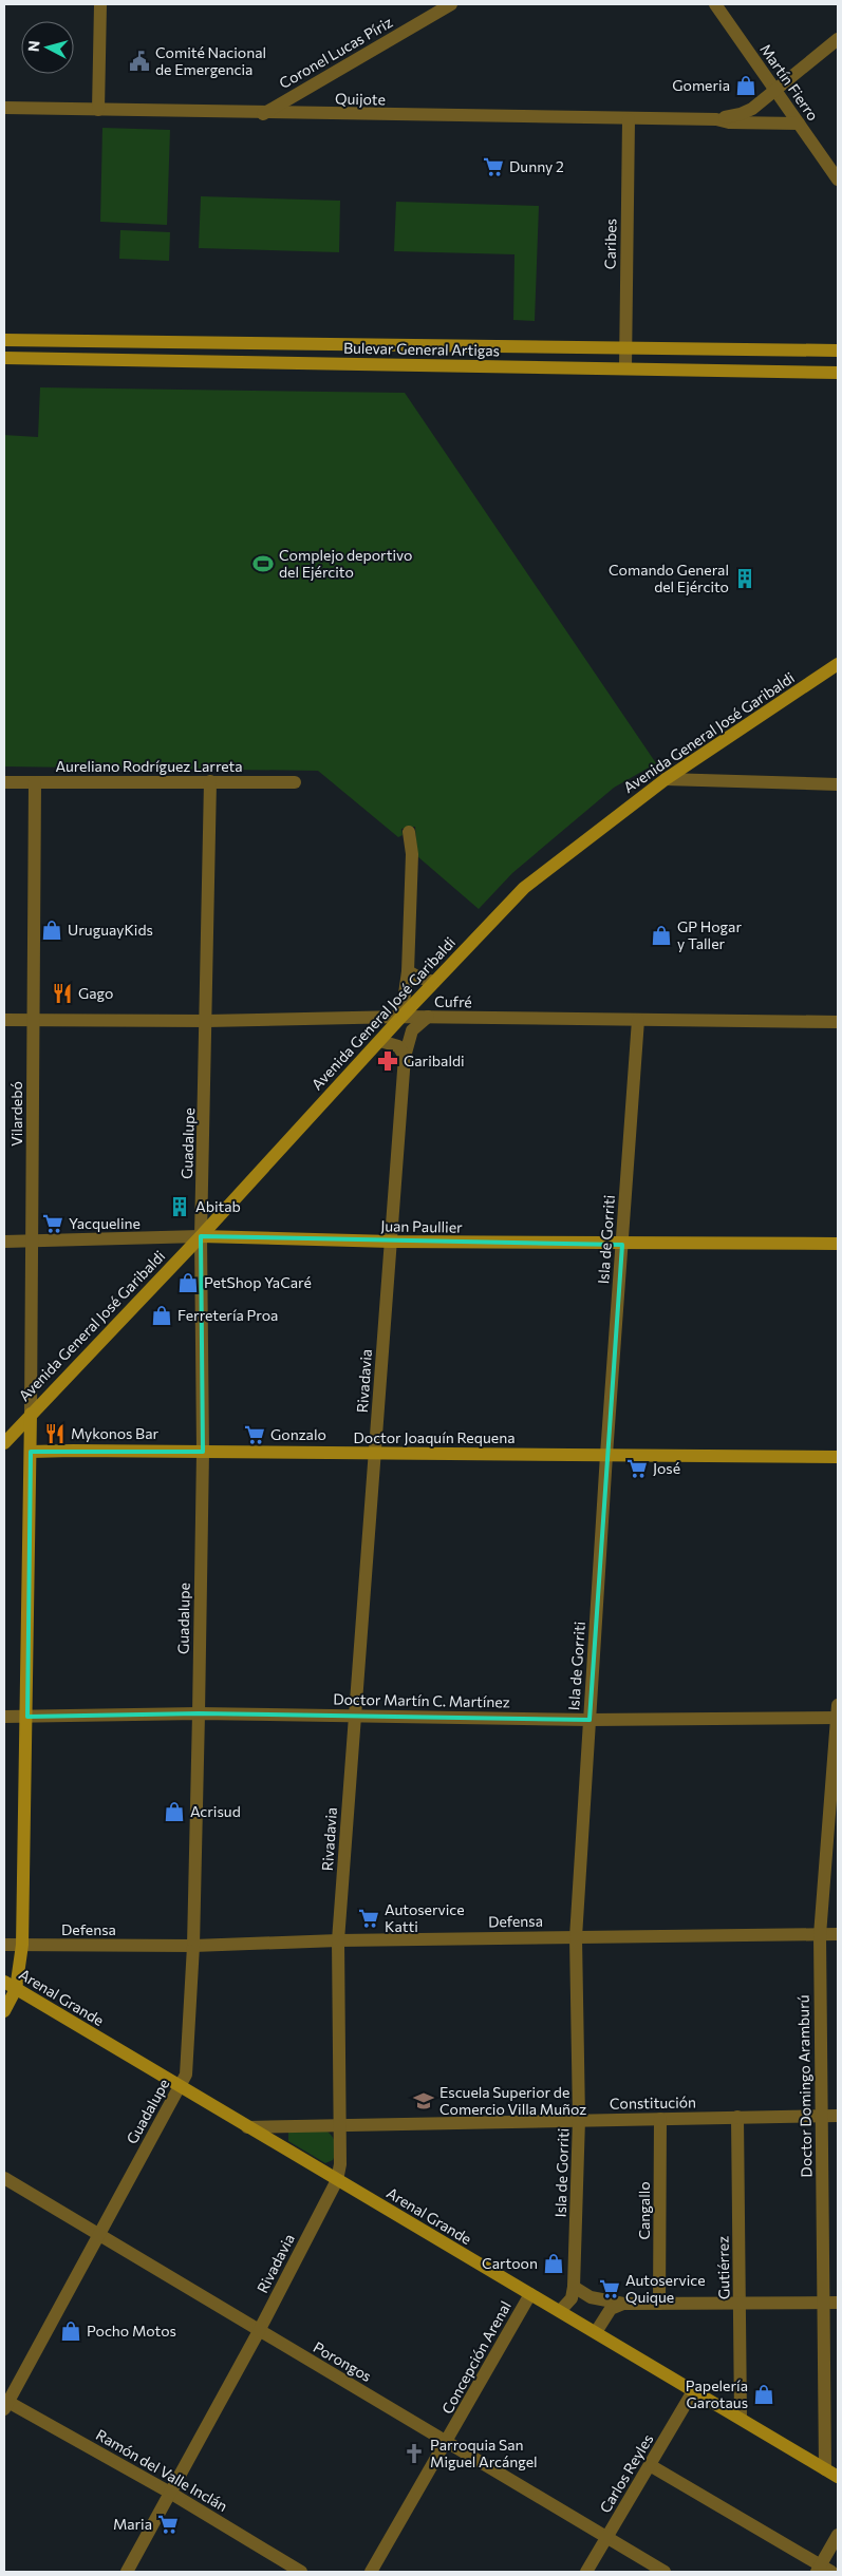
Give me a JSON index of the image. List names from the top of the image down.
{
  "streets": {
    "street": [
      "Coronel Lucas Píriz",
      "Martín Fierro",
      "Quijote",
      "Caribes",
      "Bulevar General Artigas",
      "Avenida General José Garibaldi",
      "Aureliano Rodríguez Larreta",
      "Cufré",
      "Vilardebó",
      "Guadalupe",
      "Juan Paullier",
      "Isla de Gorriti",
      "Rivadavia",
      "Doctor Joaquín Requena",
      "Doctor Martín C. Martínez",
      "Defensa",
      "Arenal Grande",
      "Doctor Domingo Aramburú",
      "Constitución",
      "Cangallo",
      "Gutiérrez",
      "Concepción Arenal",
      "Porongos",
      "Ramón del Valle Inclán",
      "Carlos Reyles"
    ]
  },
  "crossings": [
    ["Coronel Lucas Píriz", "Quijote"],
    ["Martín Fierro", "Quijote"],
    ["Quijote", "Caribes"],
    ["Caribes", "Bulevar General Artigas"],
    ["Avenida General José Garibaldi", "Cufré"],
    ["Avenida General José Garibaldi", "Vilardebó"],
    ["Avenida General José Garibaldi", "Guadalupe"],
    ["Avenida General José Garibaldi", "Juan Paullier"],
    ["Aureliano Rodríguez Larreta", "Vilardebó"],
    ["Aureliano Rodríguez Larreta", "Guadalupe"],
    ["Cufré", "Vilardebó"],
    ["Cufré", "Guadalupe"],
    ["Cufré", "Isla de Gorriti"],
    ["Cufré", "Rivadavia"],
    ["Vilardebó", "Juan Paullier"],
    ["Vilardebó", "Doctor Joaquín Requena"],
    ["Vilardebó", "Doctor Martín C. Martínez"],
    ["Vilardebó", "Defensa"],
    ["Vilardebó", "Arenal Grande"],
    ["Guadalupe", "Juan Paullier"],
    ["Guadalupe", "Doctor Joaquín Requena"],
    ["Guadalupe", "Doctor Martín C. Martínez"],
    ["Guadalupe", "Defensa"],
    ["Guadalupe", "Arenal Grande"],
    ["Guadalupe", "Porongos"],
    ["Guadalupe", "Ramón del Valle Inclán"],
    ["Juan Paullier", "Isla de Gorriti"],
    ["Juan Paullier", "Rivadavia"],
    ["Isla de Gorriti", "Doctor Joaquín Requena"],
    ["Isla de Gorriti", "Doctor Martín C. Martínez"],
    ["Isla de Gorriti", "Defensa"],
    ["Isla de Gorriti", "Arenal Grande"],
    ["Isla de Gorriti", "Constitución"],
    ["Rivadavia", "Doctor Joaquín Requena"],
    ["Rivadavia", "Doctor Martín C. Martínez"],
    ["Rivadavia", "Defensa"],
    ["Rivadavia", "Arenal Grande"],
    ["Rivadavia", "Constitución"],
    ["Rivadavia", "Porongos"],
    ["Rivadavia", "Ramón del Valle Inclán"],
    ["Doctor Martín C. Martínez", "Doctor Domingo Aramburú"],
    ["Defensa", "Doctor Domingo Aramburú"],
    ["Arenal Grande", "Doctor Domingo Aramburú"],
    ["Arenal Grande", "Constitución"],
    ["Arenal Grande", "Gutiérrez"],
    ["Arenal Grande", "Concepción Arenal"],
    ["Arenal Grande", "Carlos Reyles"],
    ["Doctor Domingo Aramburú", "Constitución"],
    ["Constitución", "Cangallo"],
    ["Constitución", "Gutiérrez"],
    ["Concepción Arenal", "Porongos"],
    ["Porongos", "Carlos Reyles"]
  ],
  "places": {
    "public building": ["Comité Nacional de Emergencia"],
    "shop": [
      "Gomeria",
      "UruguayKids",
      "GP Hogar y Taller",
      "PetShop YaCaré",
      "Ferretería Proa",
      "Acrisud",
      "Cartoon",
      "Pocho Motos",
      "Papelería Garotaus"
    ],
    "supermarket": [
      "Dunny 2",
      "Yacqueline",
      "Gonzalo",
      "José",
      "Autoservice Katti",
      "Autoservice Quique",
      "Maria"
    ],
    "sports": ["Complejo deportivo del Ejército"],
    "building": ["Comando General del Ejército", "Abitab"],
    "restaurant": ["Gago", "Mykonos Bar"],
    "pharmacy": ["Garibaldi"],
    "school or university": ["Escuela Superior de Comercio Villa Muñoz"],
    "church": ["Parroquia San Miguel Arcángel"]
  },
  "north": "left"
}
